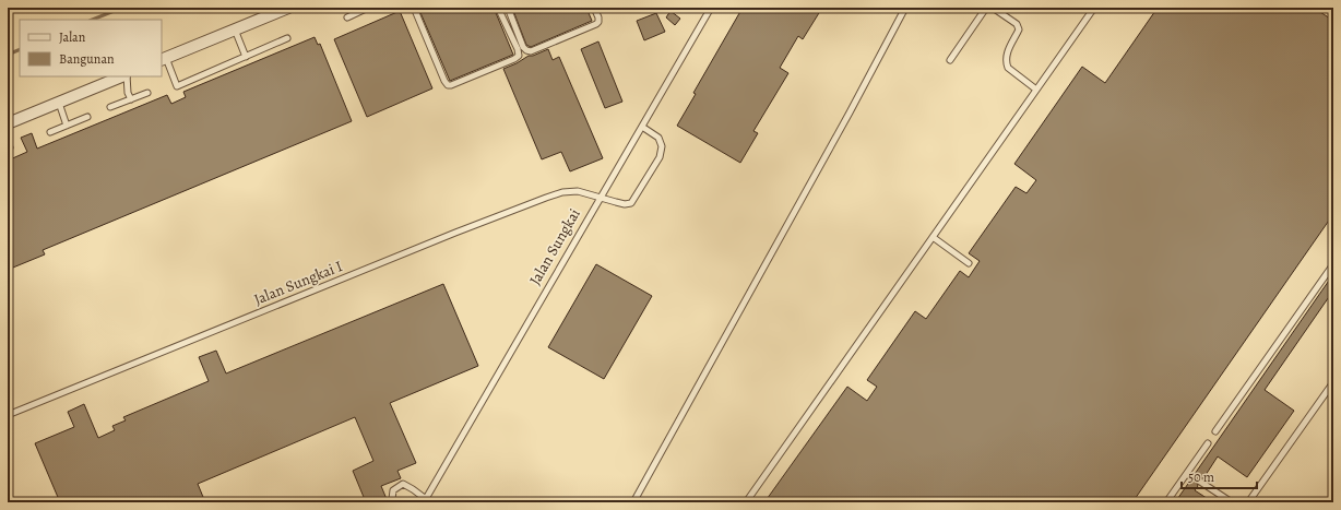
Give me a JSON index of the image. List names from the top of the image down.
{
  "streets": {
    "lane": ["Jalan Sungkai", "Jalan Sungkai I"]
  },
  "crossings": [
    ["Jalan Sungkai", "Jalan Sungkai I"]
  ],
  "legend": ["Jalan", "Bangunan"],
  "scale_bar": "50 m"
}
